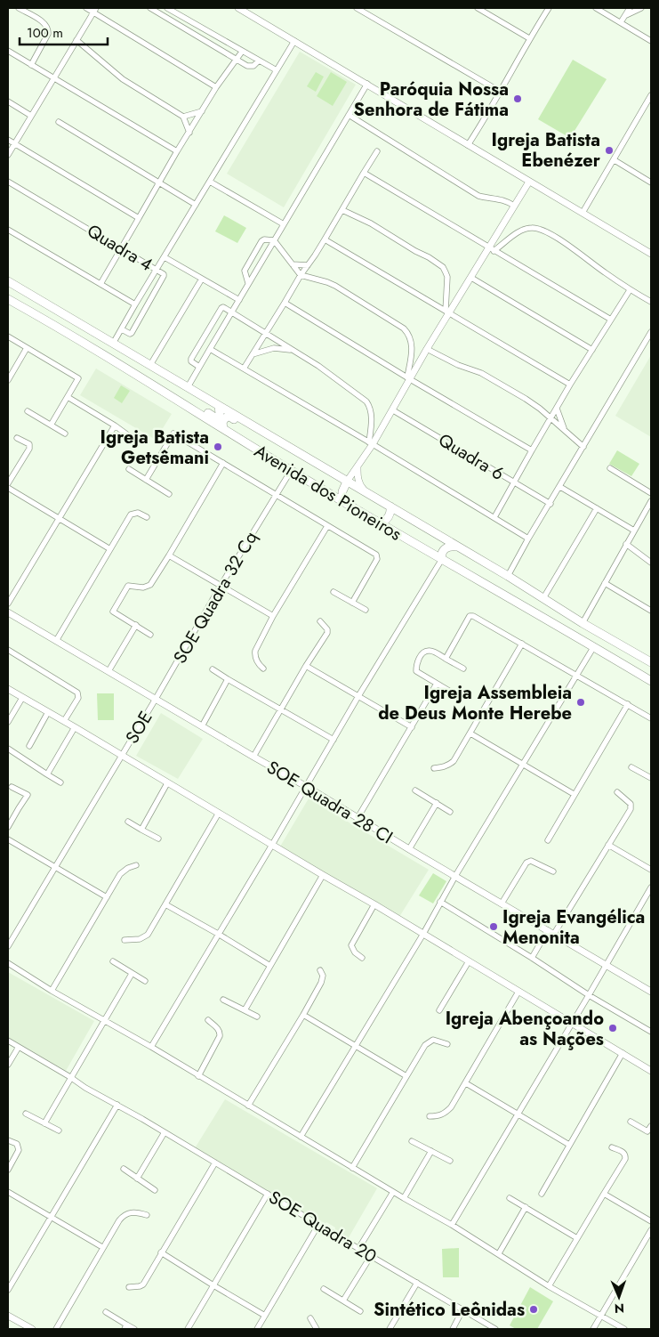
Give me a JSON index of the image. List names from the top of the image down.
{
  "streets": {
    "main road": ["Avenida dos Pioneiros"],
    "street": [
      "Quadra 4",
      "Quadra 6",
      "SOE Quadra 32 Cq",
      "SOE",
      "SOE Quadra 28 CI",
      "SOE Quadra 20"
    ]
  },
  "crossings": [
    ["Avenida dos Pioneiros", "SOE Quadra 32 Cq"],
    ["SOE Quadra 32 Cq", "SOE"],
    ["SOE Quadra 32 Cq", "SOE Quadra 28 CI"],
    ["SOE", "SOE Quadra 28 CI"]
  ],
  "places": [
    "Paróquia Nossa Senhora de Fátima",
    "Igreja Batista Ebenézer",
    "Igreja Batista Getsêmani",
    "Igreja Assembleia de Deus Monte Herebe",
    "Igreja Evangélica Menonita",
    "Igreja Abençoando as Nações",
    "Sintético Leônidas"
  ],
  "scale_bar": "100 m",
  "north": "bottom"
}
